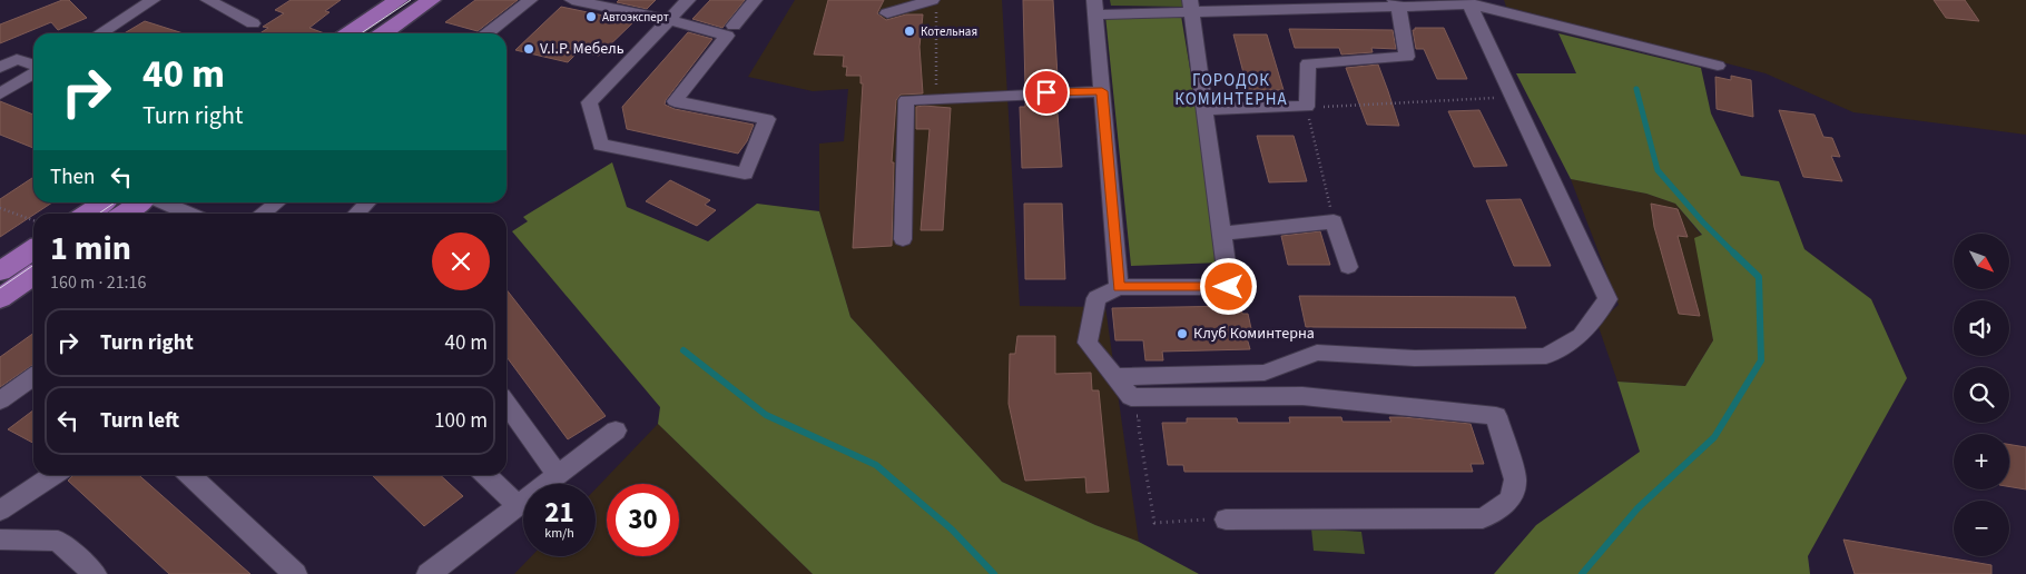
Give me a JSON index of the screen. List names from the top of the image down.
{
  "districts": ["ГОРОДОК КОМИНТЕРНА"],
  "places": [
    "Автоэксперт",
    "Котельная",
    "V.I.P. Мебель",
    "Клуб Коминтерна"
  ],
  "north": "bottom right",
  "page": {
    "turn": ["40 m", "Turn right"],
    "then": "Then",
    "heading": ["1 min", "160 m · 21:16"],
    "map_buttons": ["+", "−"],
    "list": [
      {
        "name": "Turn right",
        "value": "40 m"
      },
      {
        "name": "Turn left",
        "value": "100 m"
      }
    ],
    "speed": "21 km/h",
    "limit": "30"
  }
}
